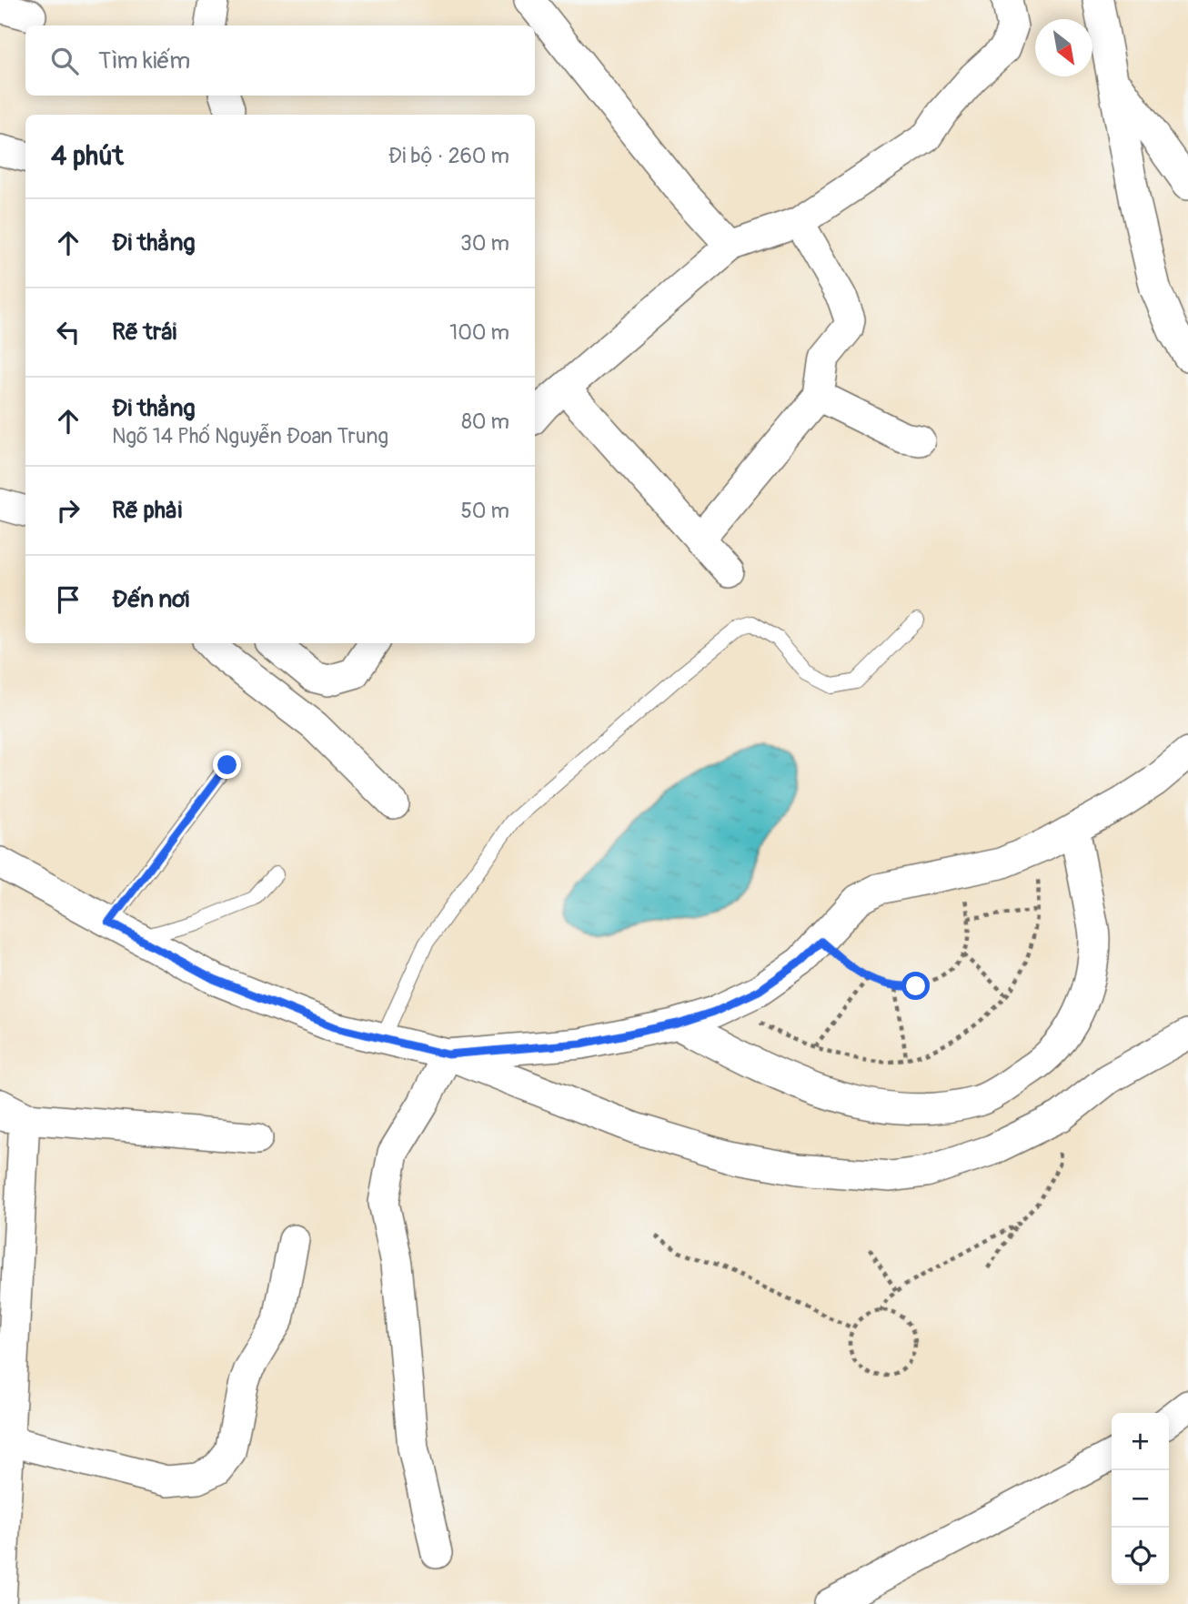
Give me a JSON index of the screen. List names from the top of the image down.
{
  "north": "bottom right",
  "page": {
    "search": "Tìm kiếm",
    "heading": ["4 phút", "Đi bộ · 260 m"],
    "list": [
      ["Đi thẳng", "30 m"],
      ["Rẽ trái", "100 m"],
      ["Đi thẳng", "Ngõ 14 Phố Nguyễn Đoan Trung", "80 m"],
      ["Rẽ phải", "50 m"],
      "Đến nơi"
    ],
    "map_buttons": ["+", "−"]
  }
}
